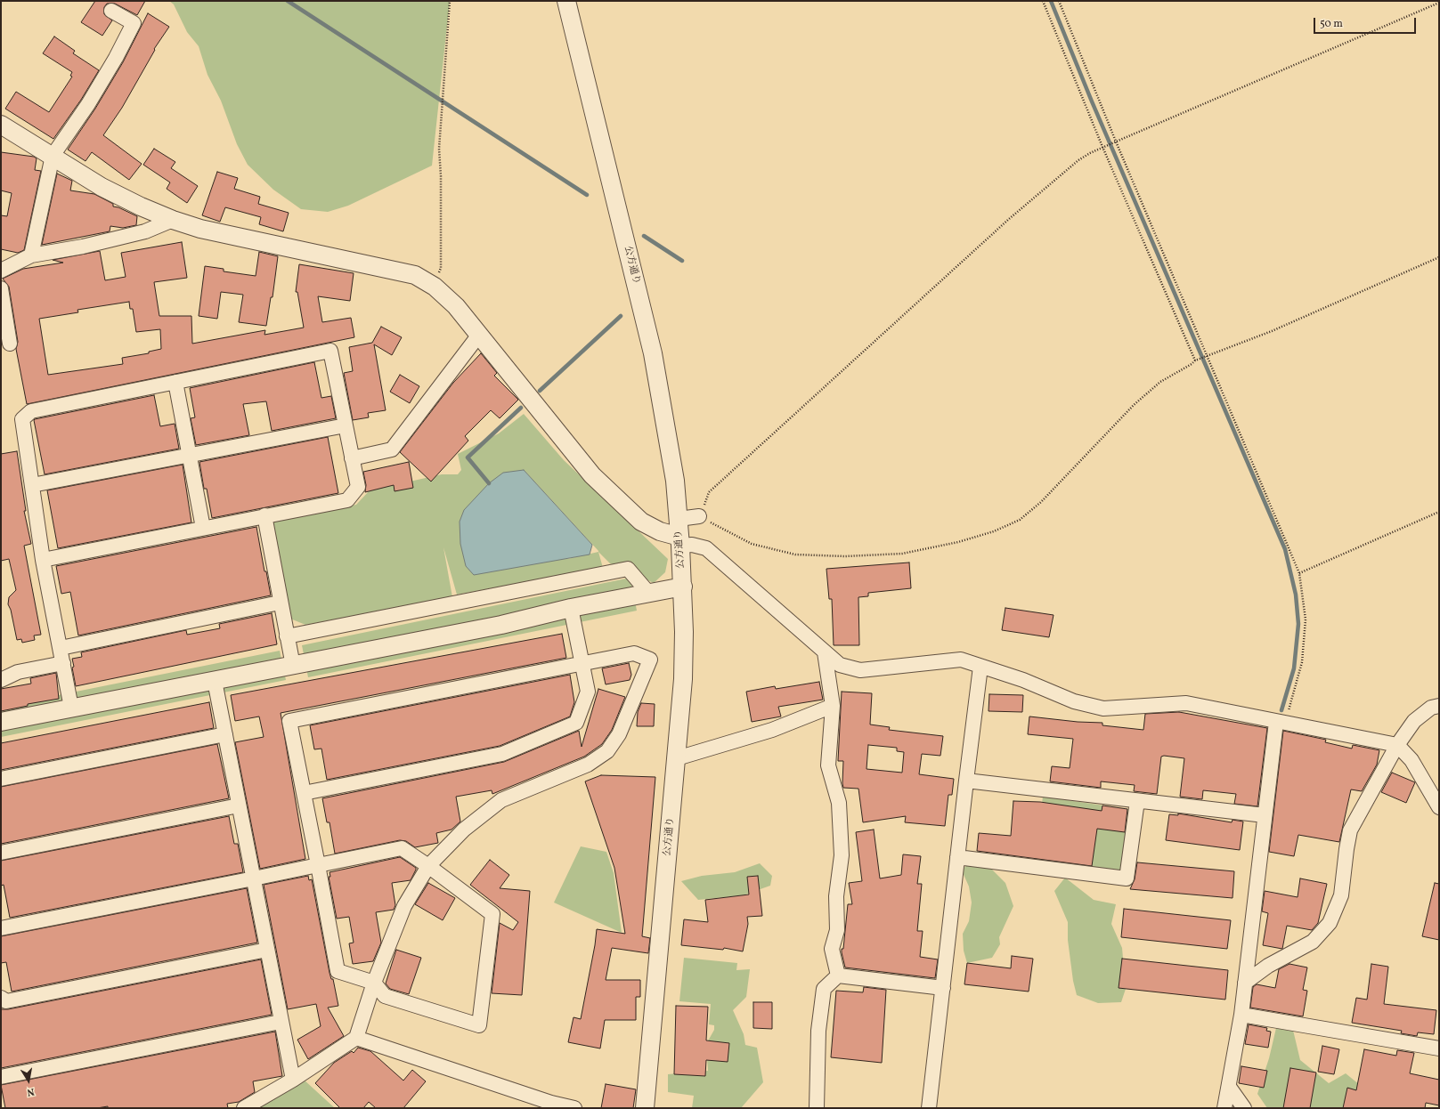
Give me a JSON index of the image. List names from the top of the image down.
{
  "streets": {
    "street": ["公方通り"]
  },
  "scale_bar": "50 m",
  "north": "bottom"
}
